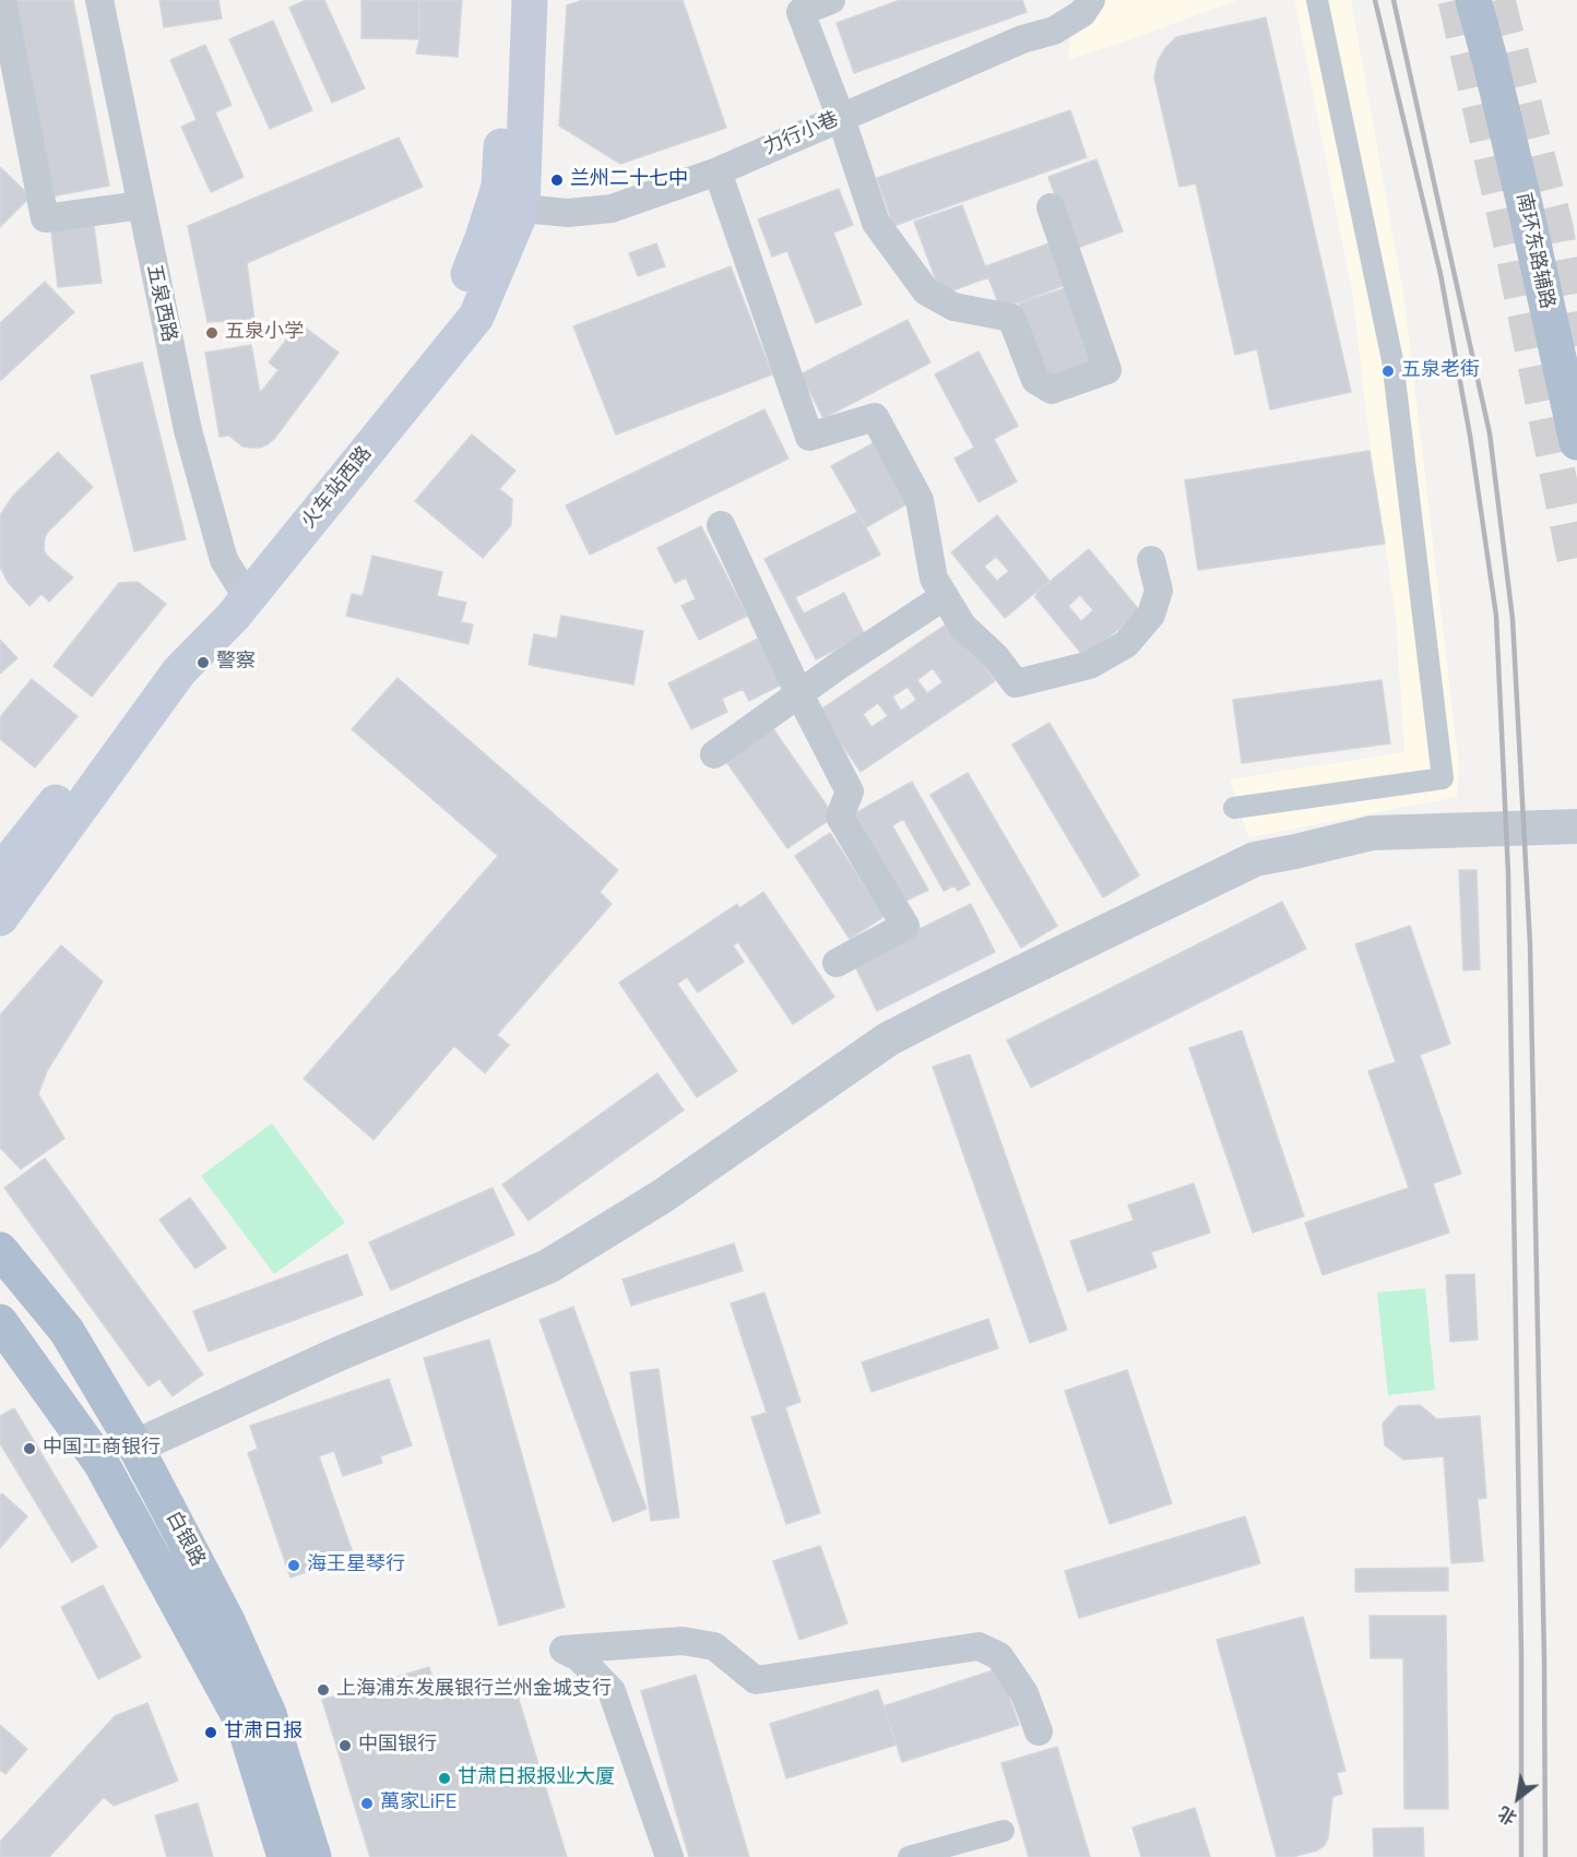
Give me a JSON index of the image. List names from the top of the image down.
{
  "streets": {
    "main road": ["南环东路辅路", "火车站西路", "白银路"],
    "street": ["力行小巷", "五泉西路"]
  },
  "crossings": [
    ["力行小巷", "火车站西路"],
    ["五泉西路", "火车站西路"]
  ],
  "places": [
    "兰州二十七中",
    "五泉小学",
    "五泉老街",
    "警察",
    "中国工商银行",
    "海王星琴行",
    "上海浦东发展银行兰州金城支行",
    "甘肃日报",
    "中国银行",
    "甘肃日报报业大厦",
    "萬家LiFE"
  ],
  "north": "bottom left"
}
